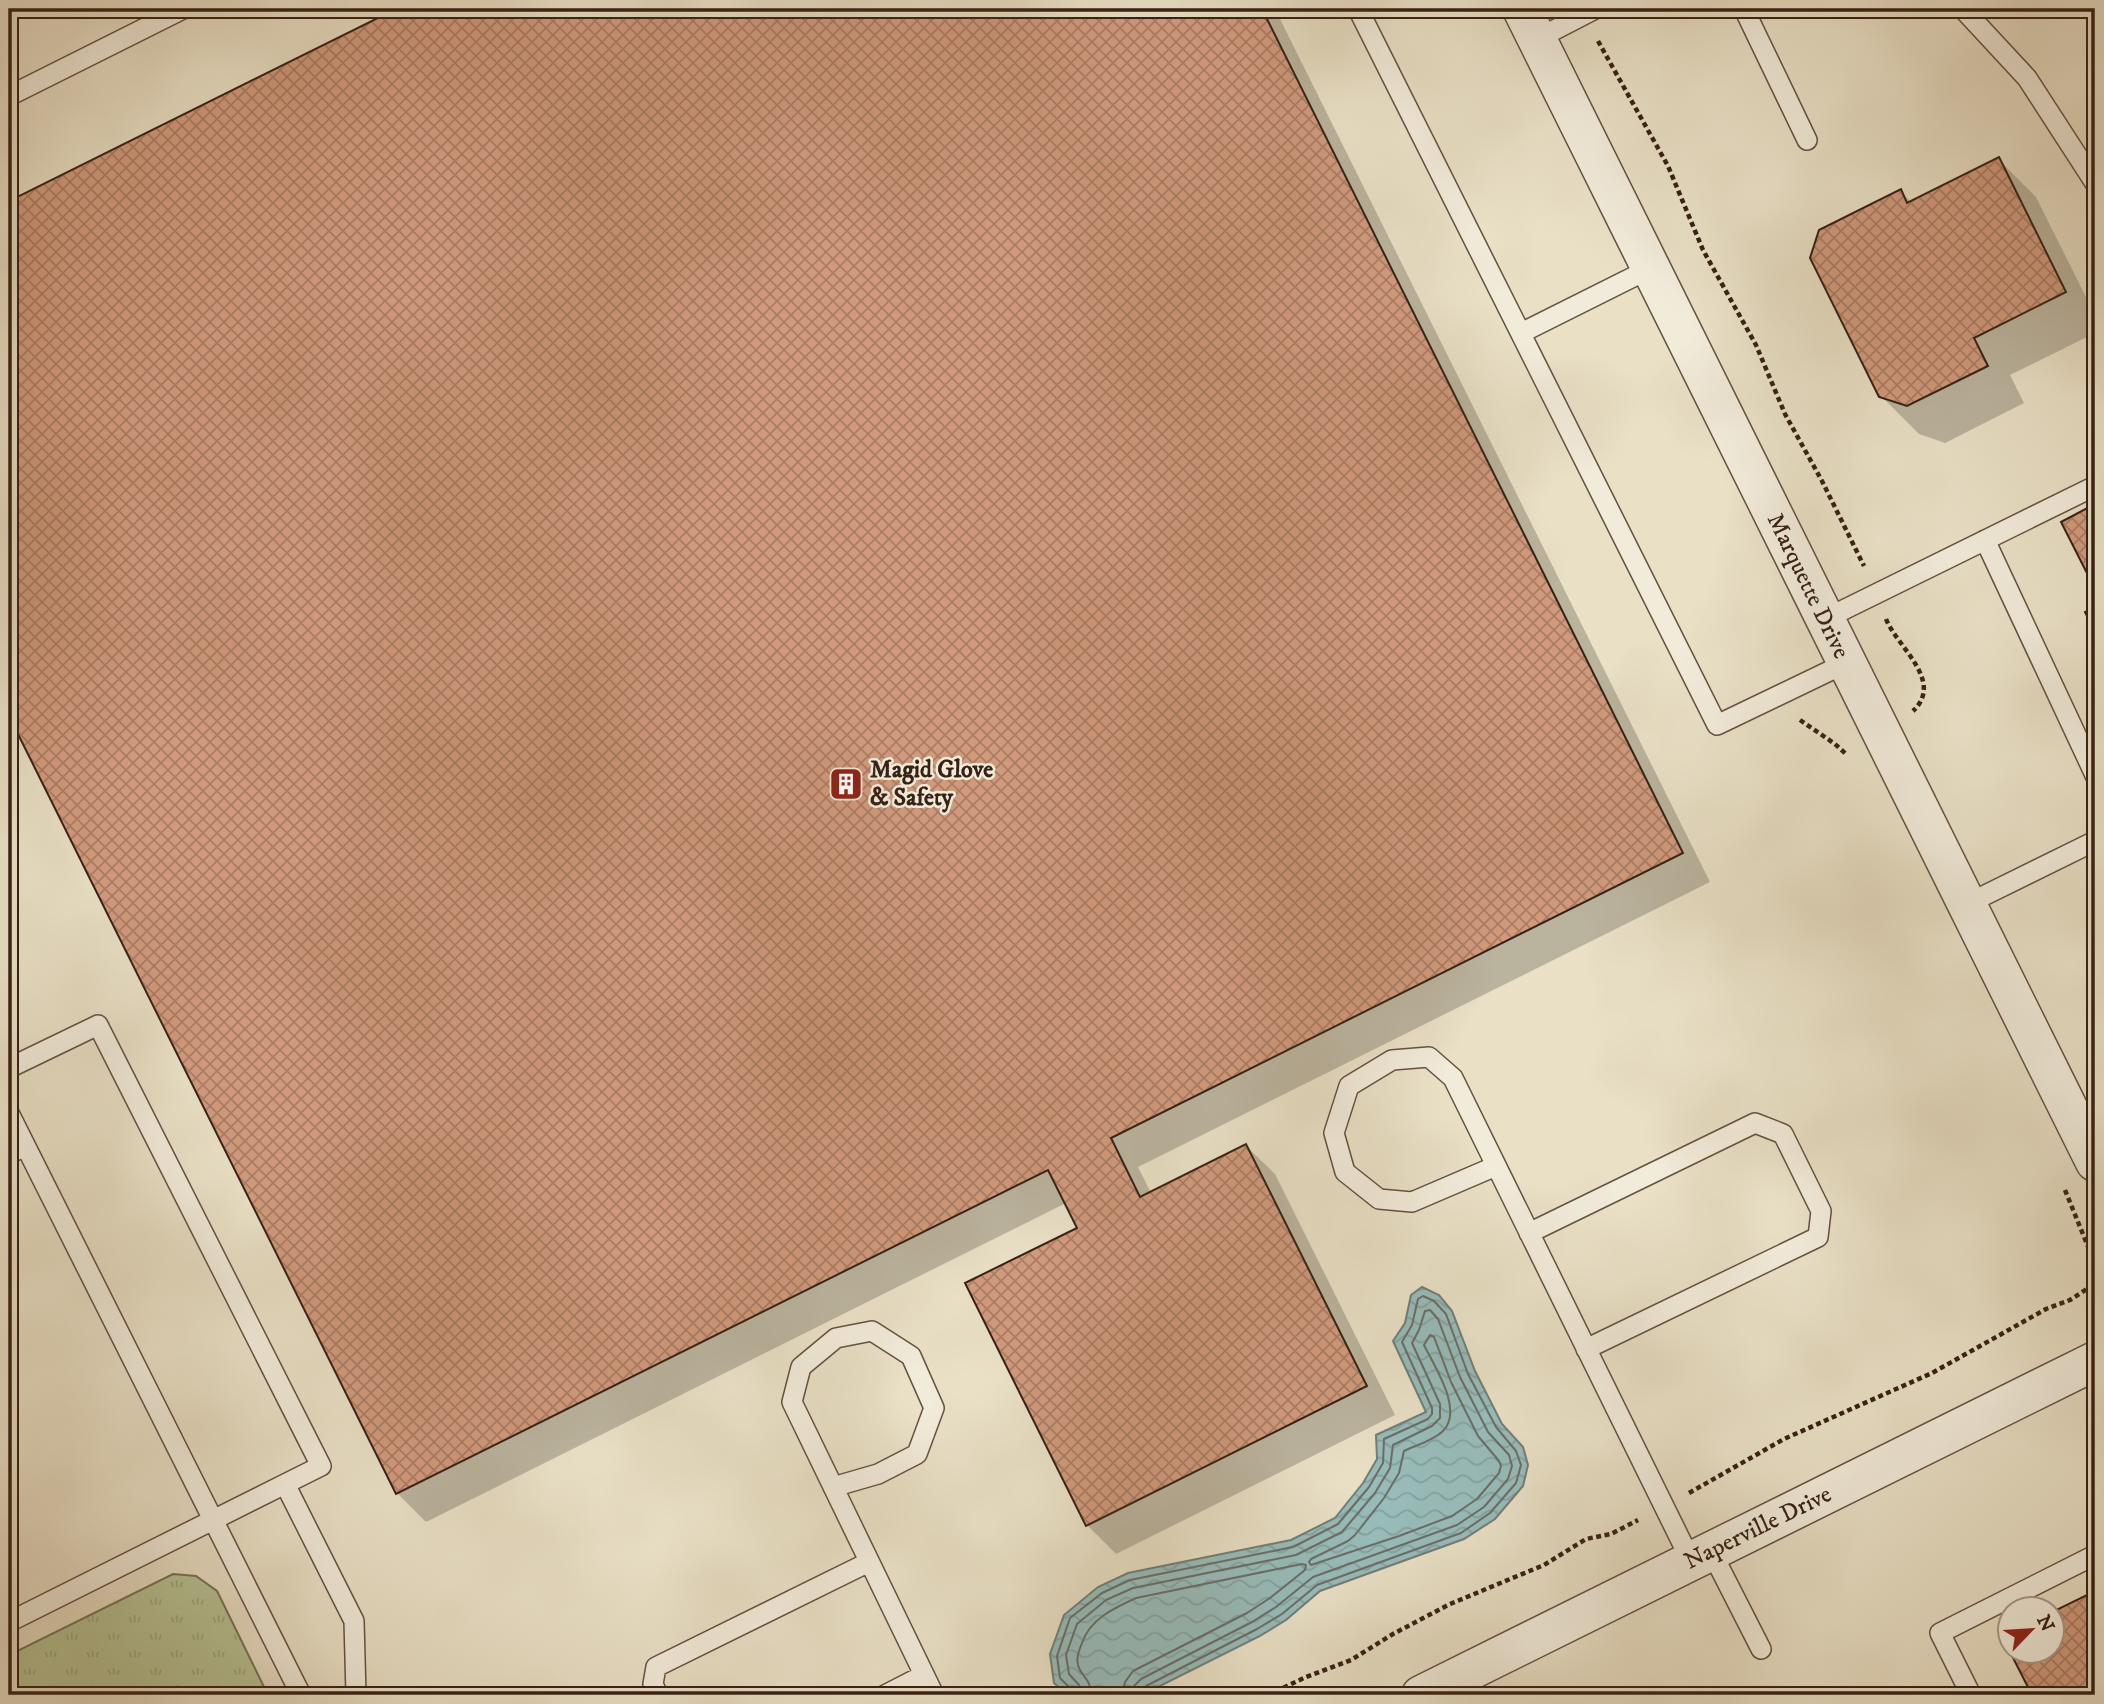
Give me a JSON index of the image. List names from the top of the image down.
{
  "streets": {
    "street": ["Marquette Drive", "Naperville Drive"]
  },
  "places": {
    "building": ["Magid Glove & Safety"]
  },
  "north": "top right"
}
